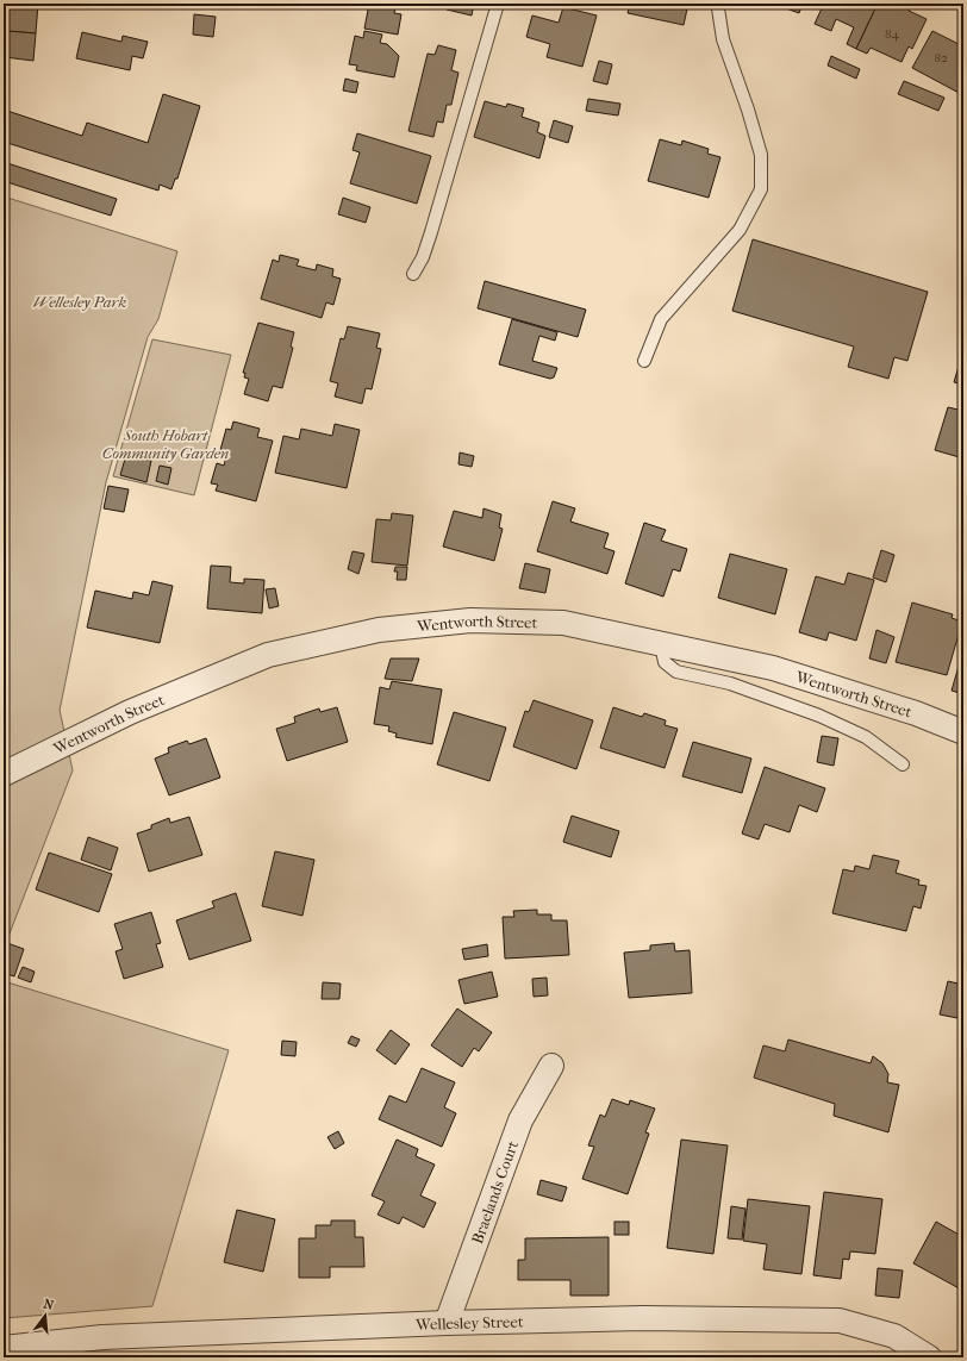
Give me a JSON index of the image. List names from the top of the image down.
{
  "streets": {
    "street": ["Wentworth Street", "Braelands Court", "Wellesley Street"]
  },
  "crossings": [
    ["Braelands Court", "Wellesley Street"]
  ],
  "parks": ["Wellesley Park", "South Hobart Community Garden"],
  "house_numbers": ["84", "82"],
  "north": "top"
}
